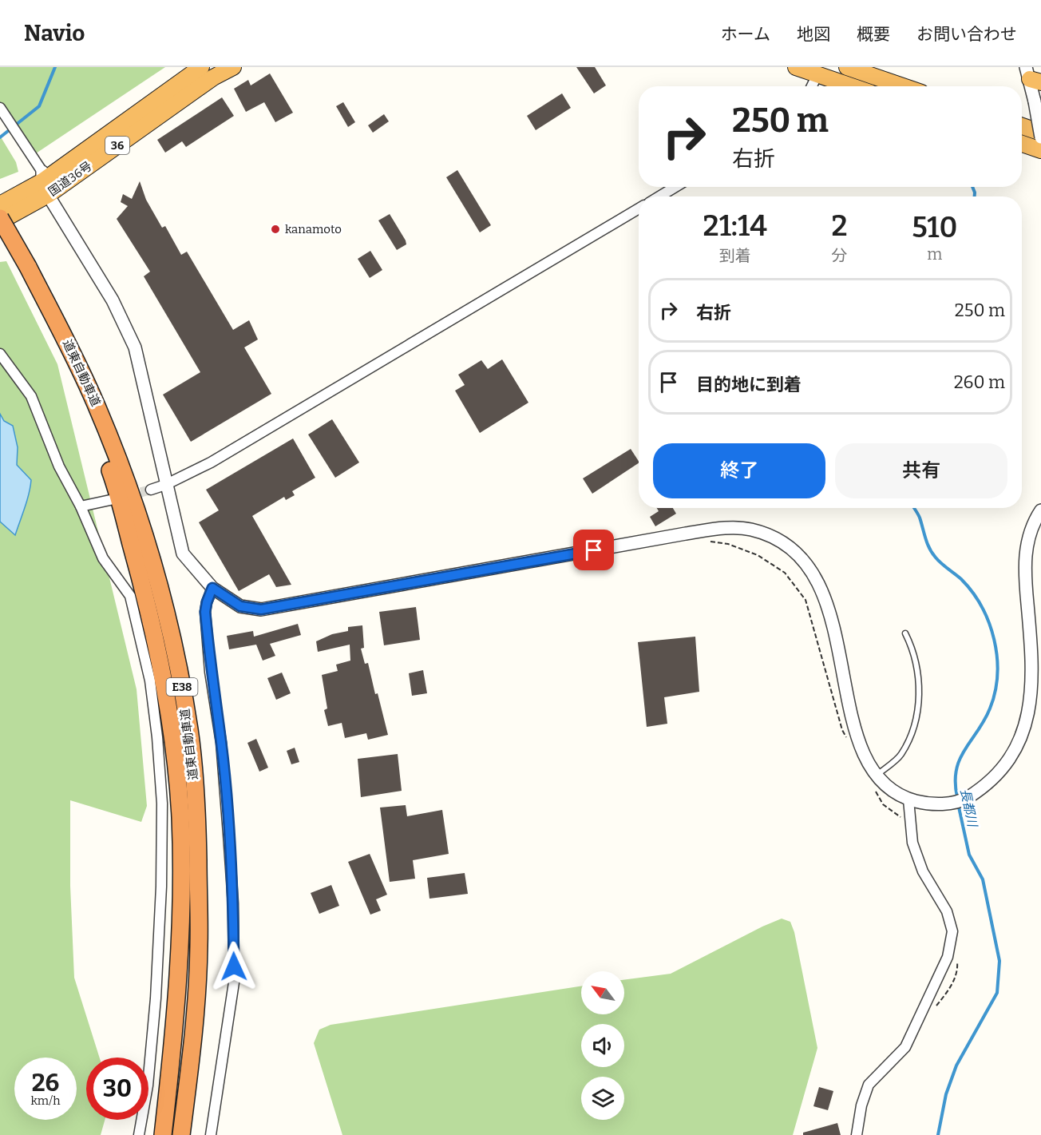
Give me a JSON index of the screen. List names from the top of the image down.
{
  "streets": {
    "highway": [
      "36",
      "国道36号",
      "道東自動車道",
      "E38"
    ]
  },
  "water": ["長都川"],
  "places": ["kanamoto"],
  "north": "top left",
  "page": {
    "header": "Navio",
    "nav": [
      "ホーム",
      "地図",
      "概要",
      "お問い合わせ"
    ],
    "turn": ["250 m", "右折"],
    "eta": [
      "21:14",
      "到着",
      "2",
      "分",
      "510",
      "m"
    ],
    "list": [
      {
        "name": "右折",
        "value": "250 m"
      },
      {
        "name": "目的地に到着",
        "value": "260 m"
      }
    ],
    "buttons": ["終了", "共有"],
    "speed": "26 km/h",
    "limit": "30"
  }
}
